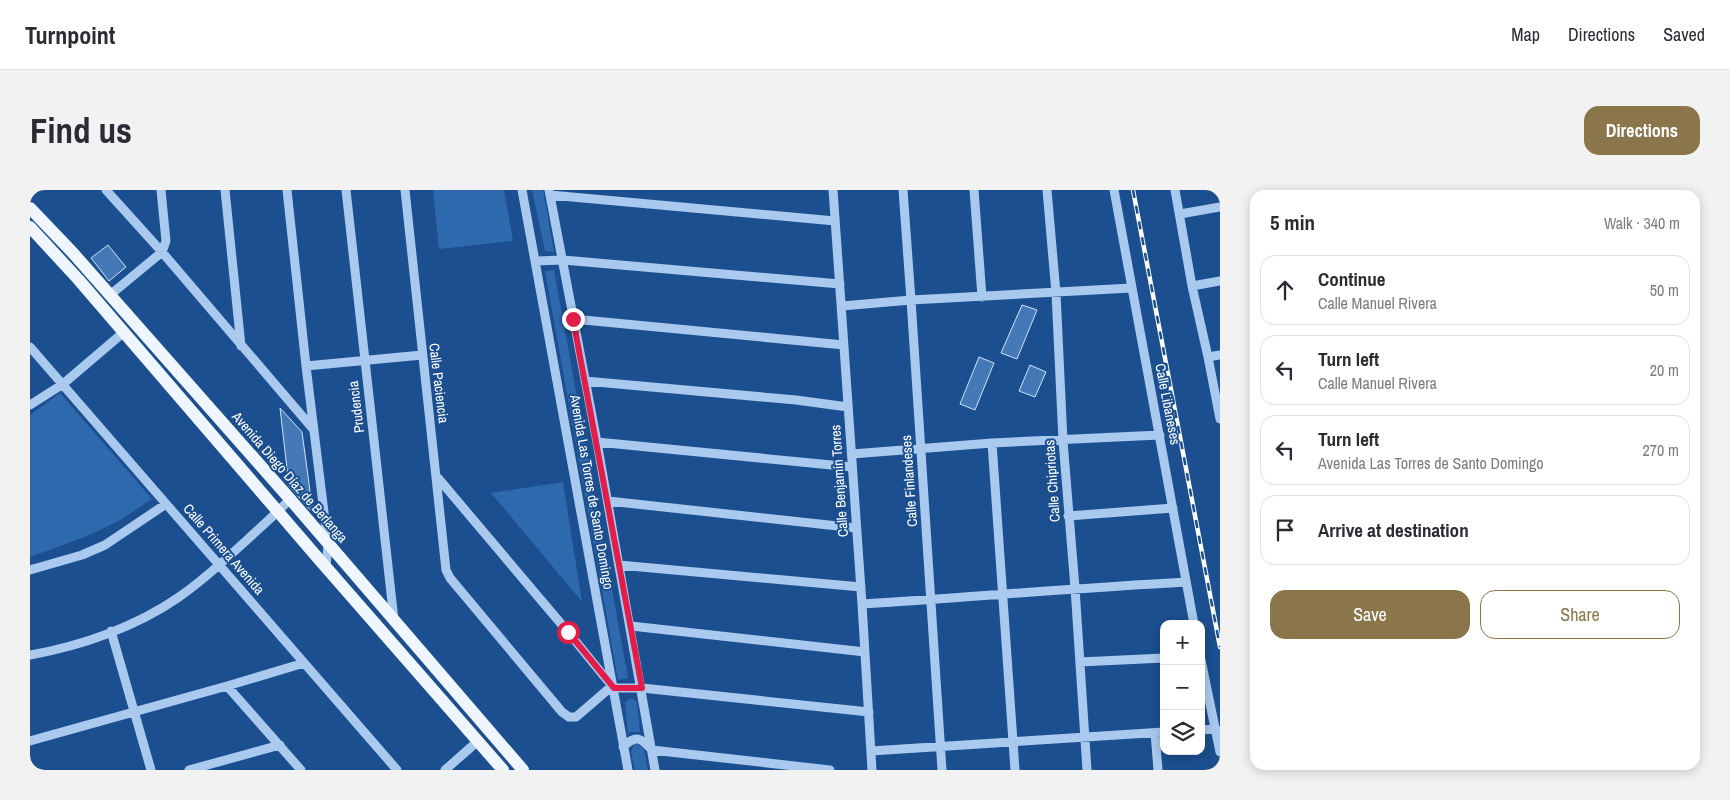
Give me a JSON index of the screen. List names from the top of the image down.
{
  "streets": {
    "main road": ["Avenida Diego Díaz de Berlanga"],
    "street": [
      "Calle Paciencia",
      "Calle Libaneses",
      "Prudencia",
      "Calle Benjamín Torres",
      "Calle Finlandeses",
      "Calle Chipriotas",
      "Avenida Las Torres de Santo Domingo",
      "Calle Primera Avenida"
    ]
  },
  "crossings": [
    ["Calle Paciencia", "Avenida Las Torres de Santo Domingo"],
    ["Prudencia", "Avenida Diego Díaz de Berlanga"]
  ],
  "page": {
    "header": "Turnpoint",
    "nav": ["Map", "Directions", "Saved"],
    "buttons": [
      "Directions",
      ["Save", "Share"]
    ],
    "title": "Find us",
    "heading": ["5 min", "Walk · 340 m"],
    "list": [
      ["Continue", "Calle Manuel Rivera", "50 m"],
      ["Turn left", "Calle Manuel Rivera", "20 m"],
      ["Turn left", "Avenida Las Torres de Santo Domingo", "270 m"],
      "Arrive at destination"
    ],
    "map_buttons": ["+", "−"]
  }
}
